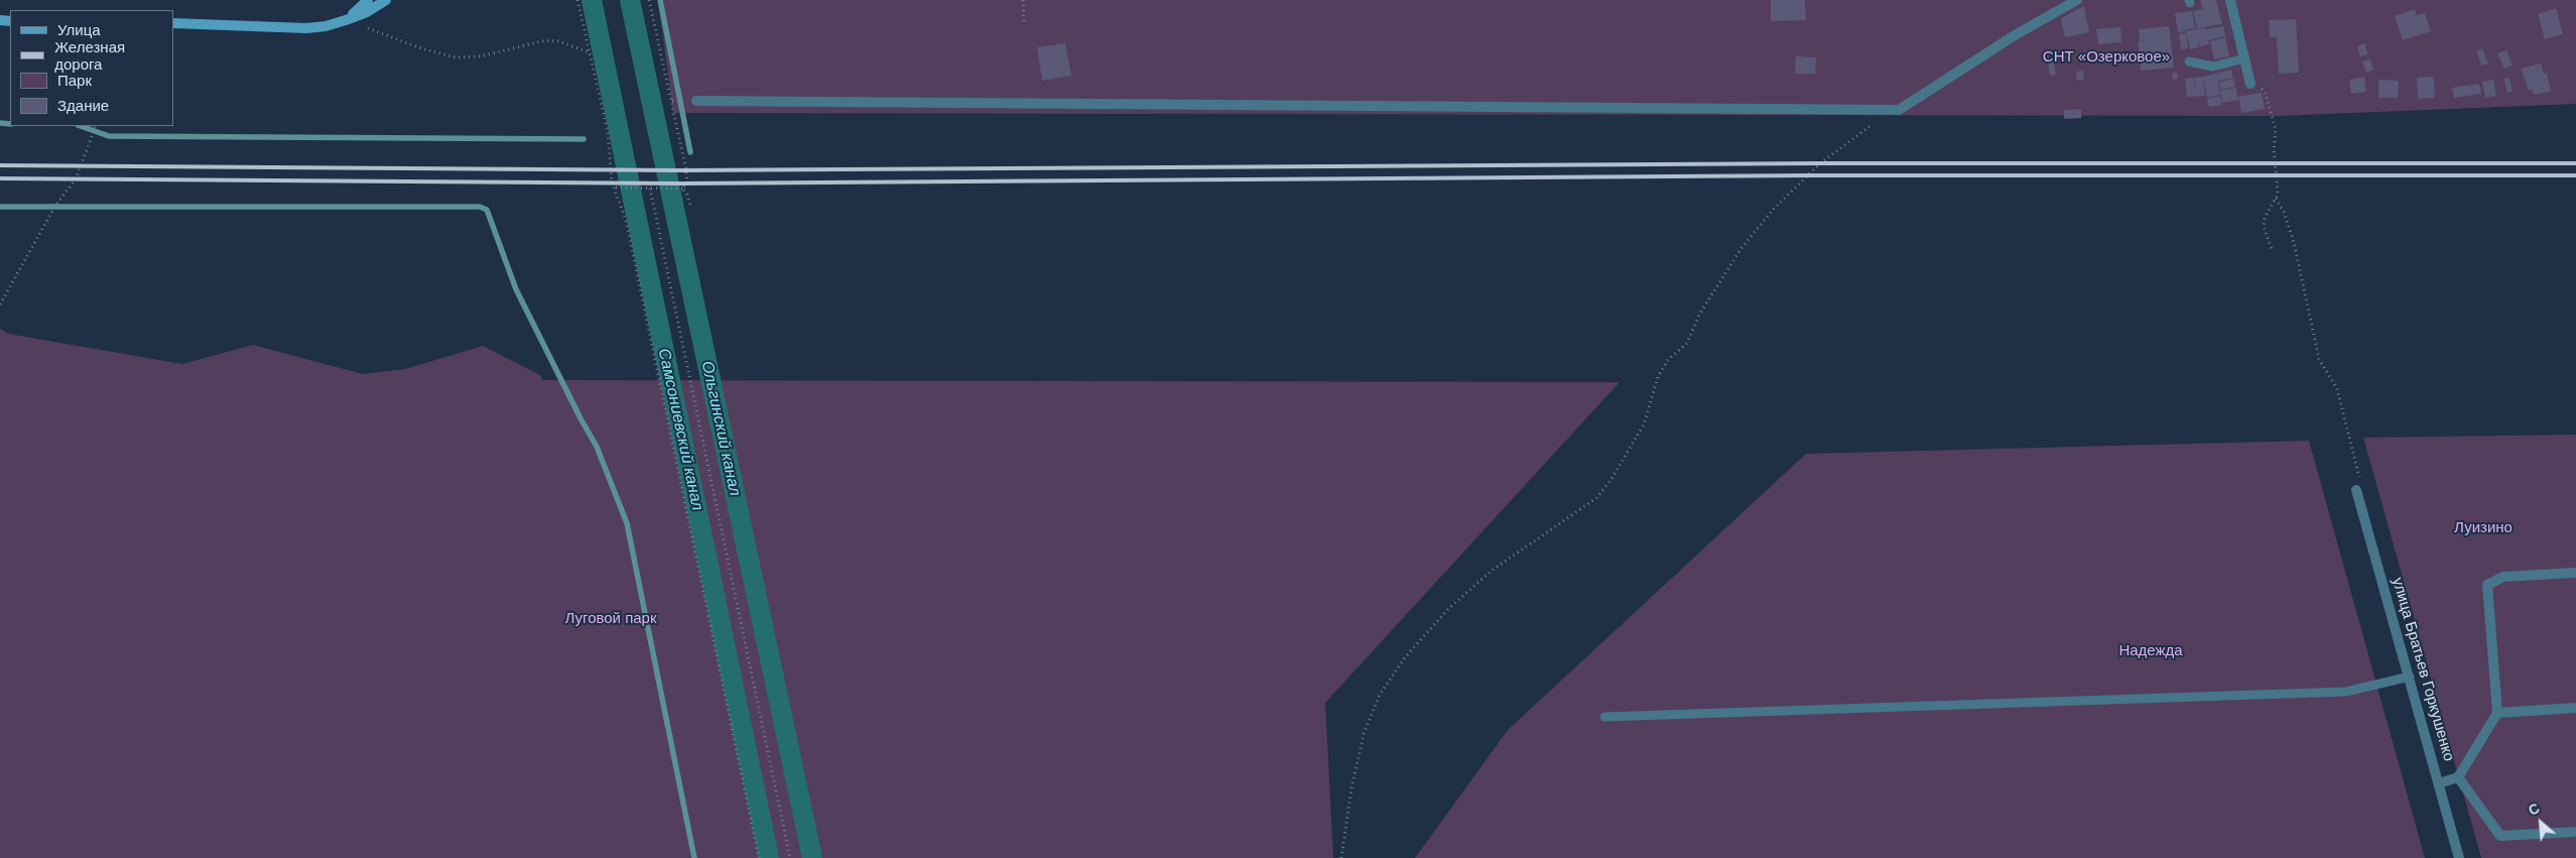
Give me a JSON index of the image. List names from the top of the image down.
{
  "streets": {
    "street": ["улица Братьев Горкушенко"]
  },
  "water": ["Ольгинский канал", "Самсониевский канал"],
  "parks": [
    "СНТ «Озерковое»",
    "Луизино",
    "Луговой парк",
    "Надежда"
  ],
  "legend": [
    "Улица",
    "Железная дорога",
    "Парк",
    "Здание"
  ],
  "north": "top left"
}
